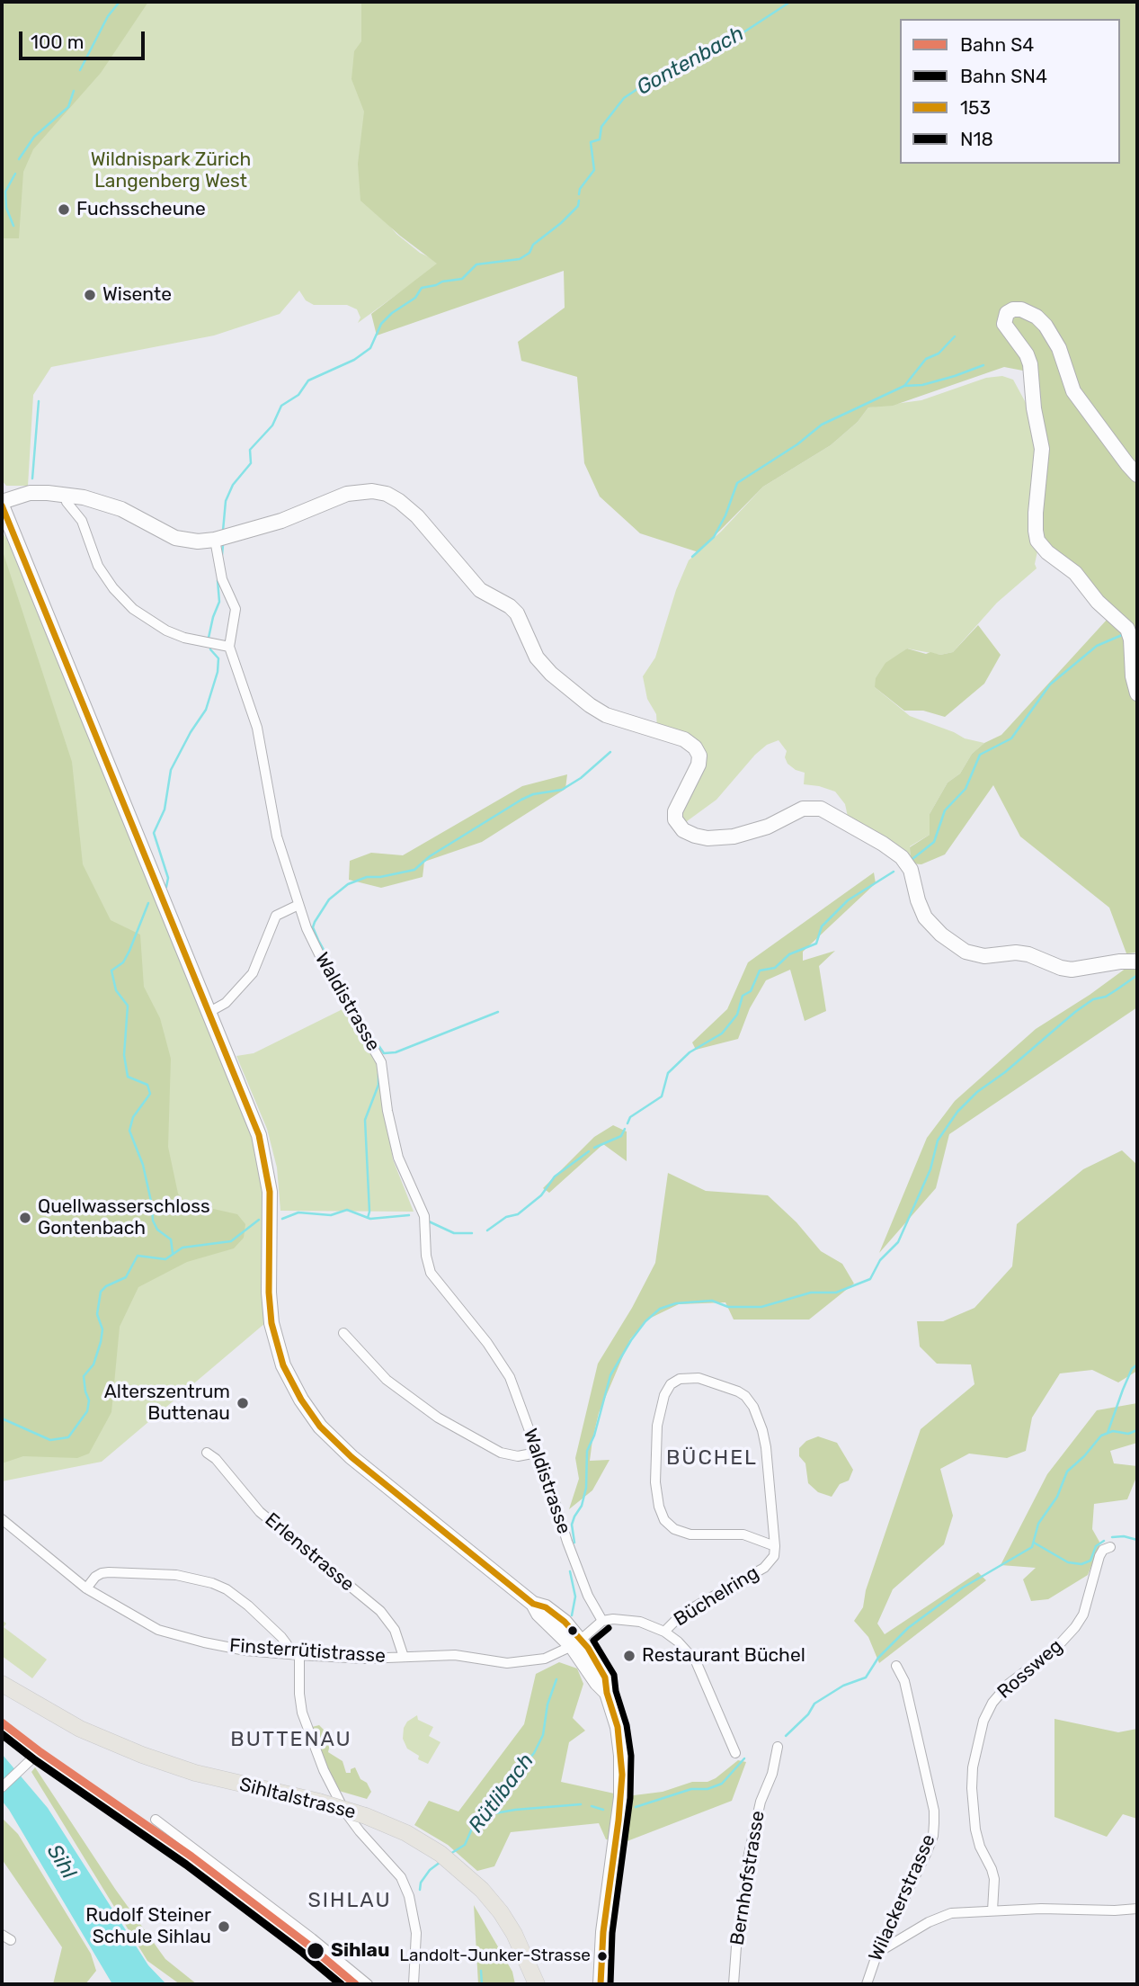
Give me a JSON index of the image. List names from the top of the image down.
{
  "streets": {
    "main road": ["Sihltalstrasse"],
    "street": [
      "Waldistrasse",
      "Erlenstrasse",
      "Büchelring",
      "Finsterrütistrasse",
      "Rossweg",
      "Bernhofstrasse",
      "Wilackerstrasse"
    ]
  },
  "crossings": [
    ["Waldistrasse", "Büchelring"],
    ["Erlenstrasse", "Finsterrütistrasse"]
  ],
  "districts": ["BÜCHEL", "BUTTENAU", "SIHLAU"],
  "water": ["Gontenbach", "Rütlibach", "Sihl"],
  "parks": ["Wildnispark Zürich Langenberg West"],
  "places": [
    "Fuchsscheune",
    "Wisente",
    "Quellwasserschloss Gontenbach",
    "Alterszentrum Buttenau",
    "Restaurant Büchel",
    "Rudolf Steiner Schule Sihlau",
    "Sihlau",
    "Landolt-Junker-Strasse"
  ],
  "lines": [
    "transit line 153",
    "transit line N18",
    "rail line S4",
    "rail line SN4"
  ],
  "legend": [
    "Bahn S4",
    "Bahn SN4",
    "153",
    "N18"
  ],
  "scale_bar": "100 m"
}
